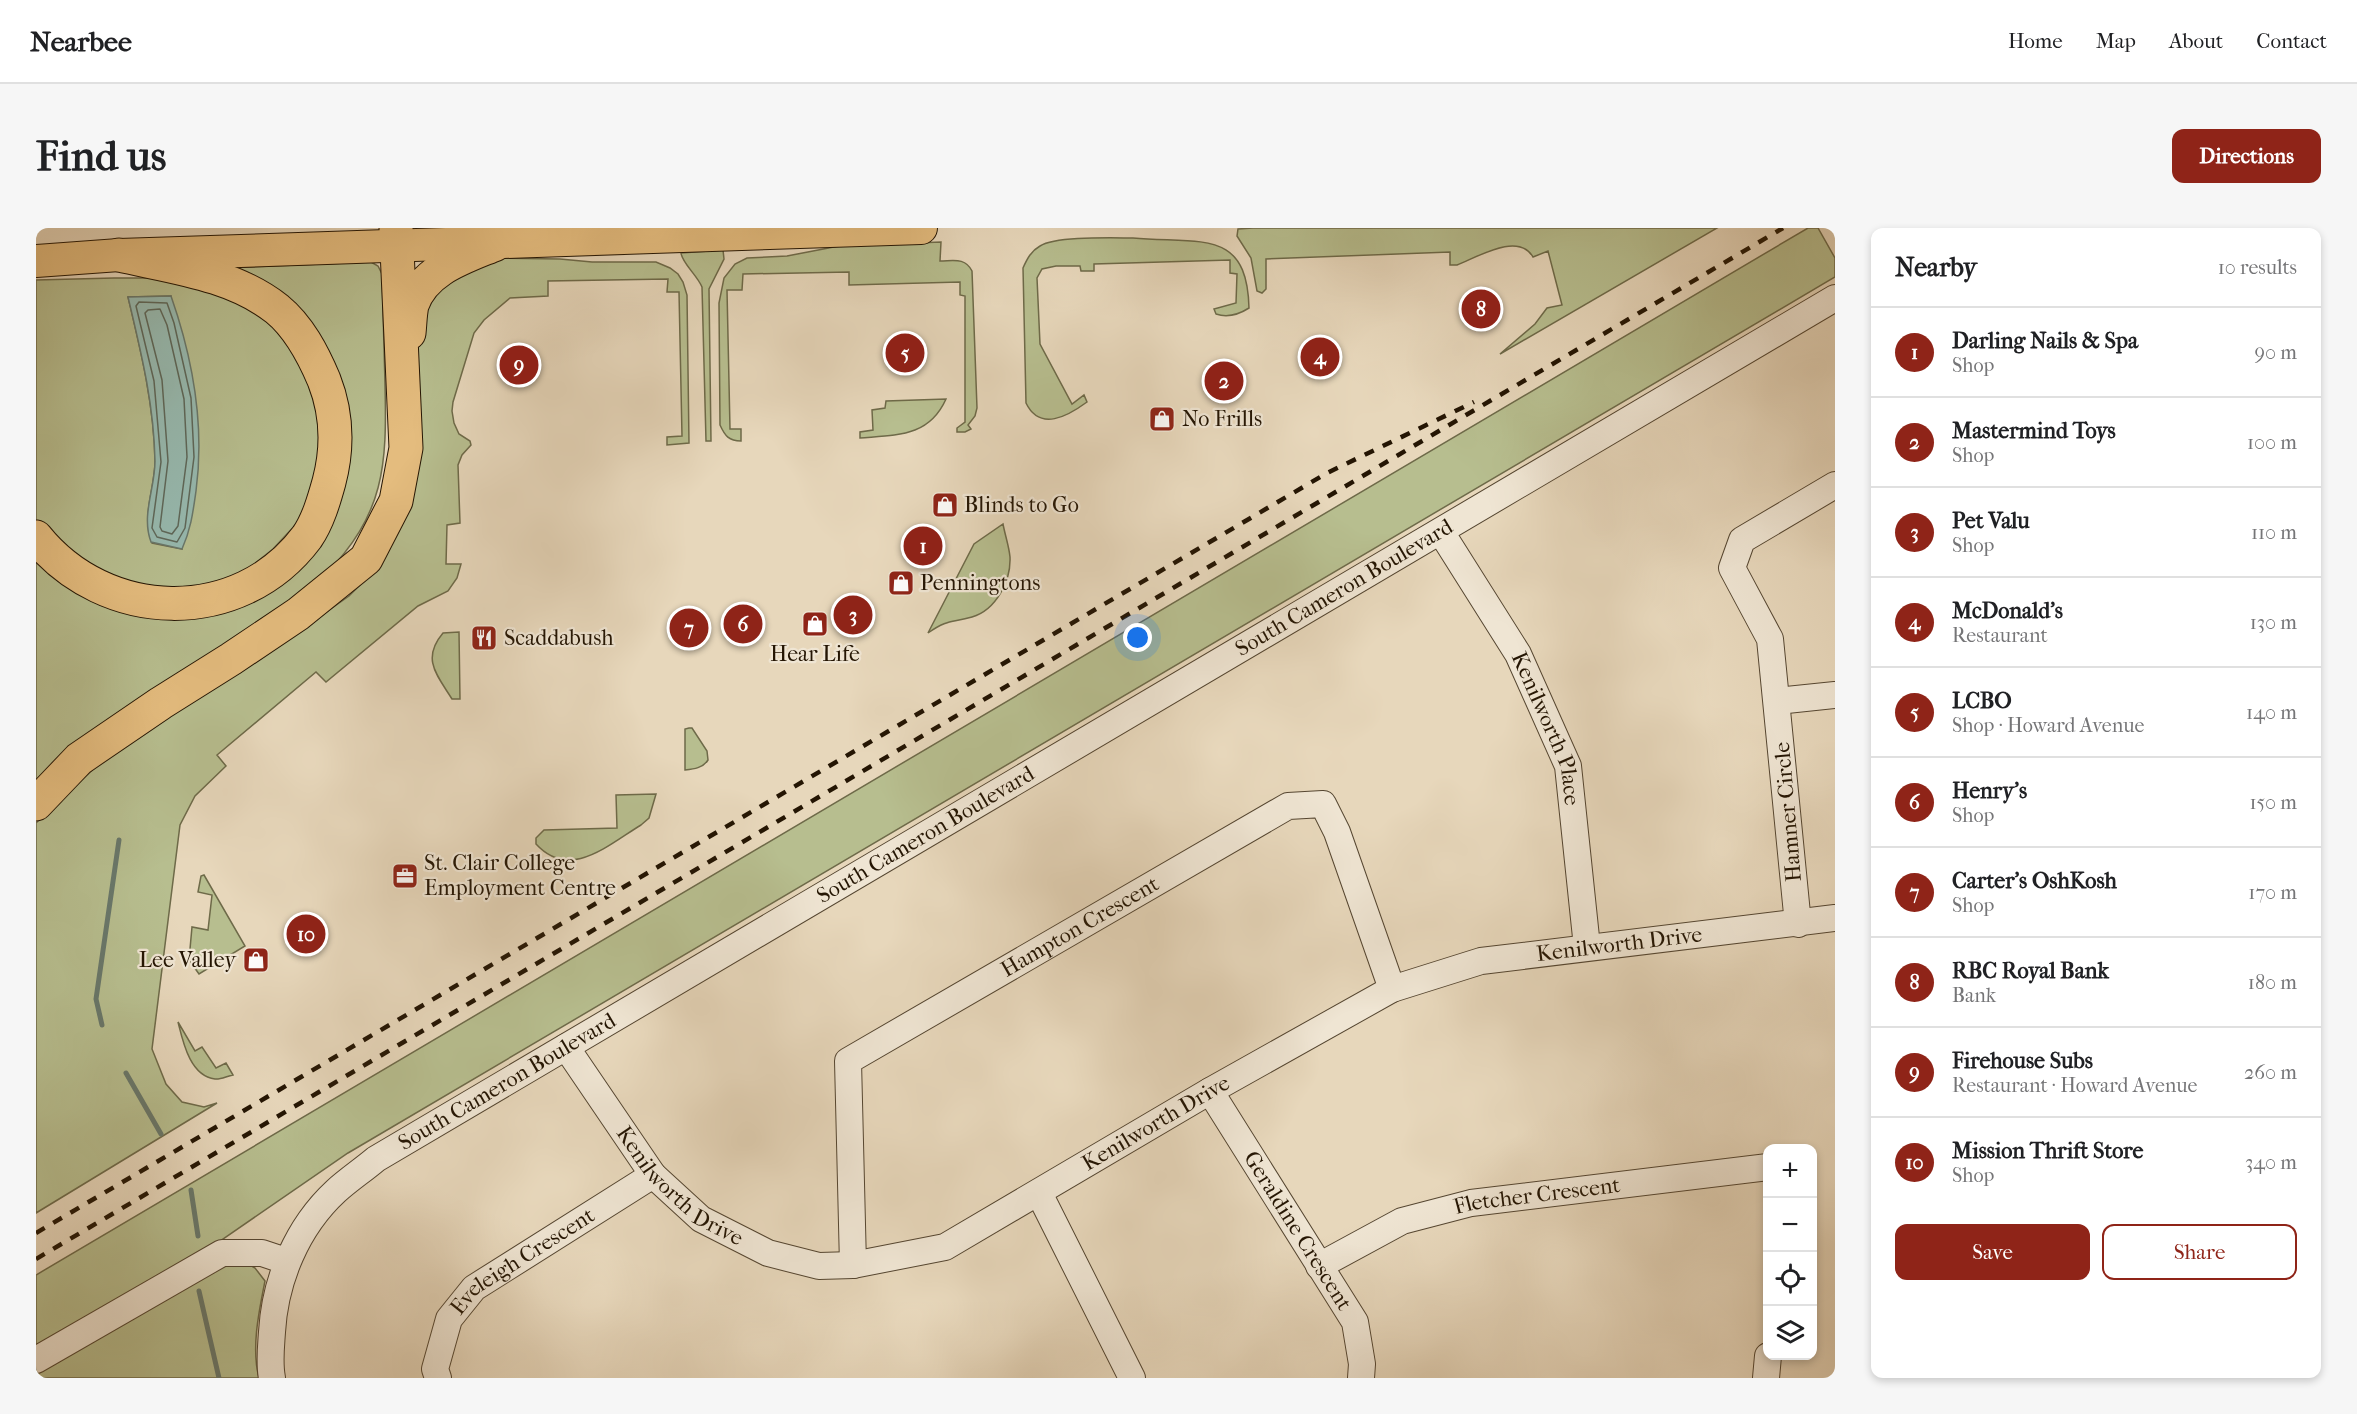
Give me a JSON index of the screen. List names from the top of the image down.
{
  "streets": {
    "street": [
      "South Cameron Boulevard",
      "Kenilworth Place",
      "Hamner Circle",
      "Hampton Crescent",
      "Kenilworth Drive",
      "Fletcher Crescent",
      "Geraldine Crescent",
      "Eveleigh Crescent"
    ]
  },
  "crossings": [
    ["South Cameron Boulevard", "Kenilworth Place"],
    ["South Cameron Boulevard", "Kenilworth Drive"],
    ["Kenilworth Place", "Kenilworth Drive"],
    ["Hamner Circle", "Kenilworth Drive"],
    ["Hampton Crescent", "Kenilworth Drive"],
    ["Kenilworth Drive", "Geraldine Crescent"],
    ["Kenilworth Drive", "Eveleigh Crescent"],
    ["Fletcher Crescent", "Geraldine Crescent"]
  ],
  "places": {
    "shop": [
      "No Frills",
      "Blinds to Go",
      "Penningtons",
      "Hear Life",
      "Lee Valley"
    ],
    "restaurant": ["Scaddabush"],
    "office": ["St. Clair College Employment Centre"]
  },
  "page": {
    "header": "Nearbee",
    "nav": [
      "Home",
      "Map",
      "About",
      "Contact"
    ],
    "buttons": [
      "Directions",
      ["Save", "Share"]
    ],
    "title": "Find us",
    "heading": ["Nearby", "10 results"],
    "pins": [
      "8",
      "5",
      "4",
      "9",
      "2",
      "1",
      "3",
      "6",
      "7",
      "10"
    ],
    "list": [
      {
        "mark": "1",
        "name": "Darling Nails & Spa",
        "note": "Shop",
        "value": "90 m"
      },
      {
        "mark": "2",
        "name": "Mastermind Toys",
        "note": "Shop",
        "value": "100 m"
      },
      {
        "mark": "3",
        "name": "Pet Valu",
        "note": "Shop",
        "value": "110 m"
      },
      {
        "mark": "4",
        "name": "McDonald's",
        "note": "Restaurant",
        "value": "130 m"
      },
      {
        "mark": "5",
        "name": "LCBO",
        "note": "Shop · Howard Avenue",
        "value": "140 m"
      },
      {
        "mark": "6",
        "name": "Henry's",
        "note": "Shop",
        "value": "150 m"
      },
      {
        "mark": "7",
        "name": "Carter's OshKosh",
        "note": "Shop",
        "value": "170 m"
      },
      {
        "mark": "8",
        "name": "RBC Royal Bank",
        "note": "Bank",
        "value": "180 m"
      },
      {
        "mark": "9",
        "name": "Firehouse Subs",
        "note": "Restaurant · Howard Avenue",
        "value": "260 m"
      },
      {
        "mark": "10",
        "name": "Mission Thrift Store",
        "note": "Shop",
        "value": "340 m"
      }
    ],
    "map_buttons": ["+", "−"]
  }
}
